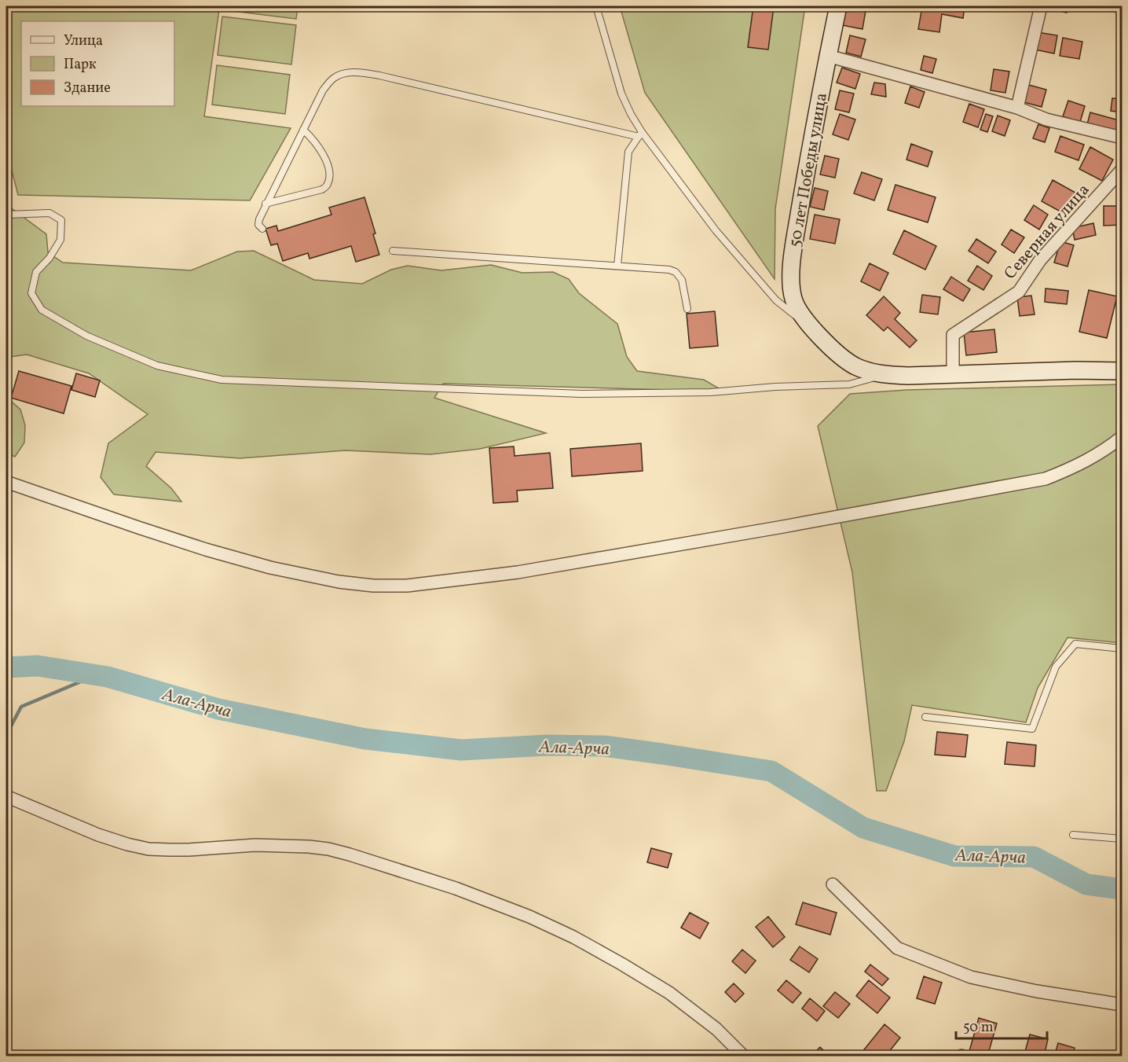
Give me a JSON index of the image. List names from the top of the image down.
{
  "streets": {
    "main road": ["50 лет Победы улица"],
    "street": ["Северная улица"]
  },
  "crossings": [
    ["50 лет Победы улица", "Северная улица"]
  ],
  "water": ["Ала-Арча"],
  "legend": ["Улица", "Парк", "Здание"],
  "scale_bar": "50 m"
}
